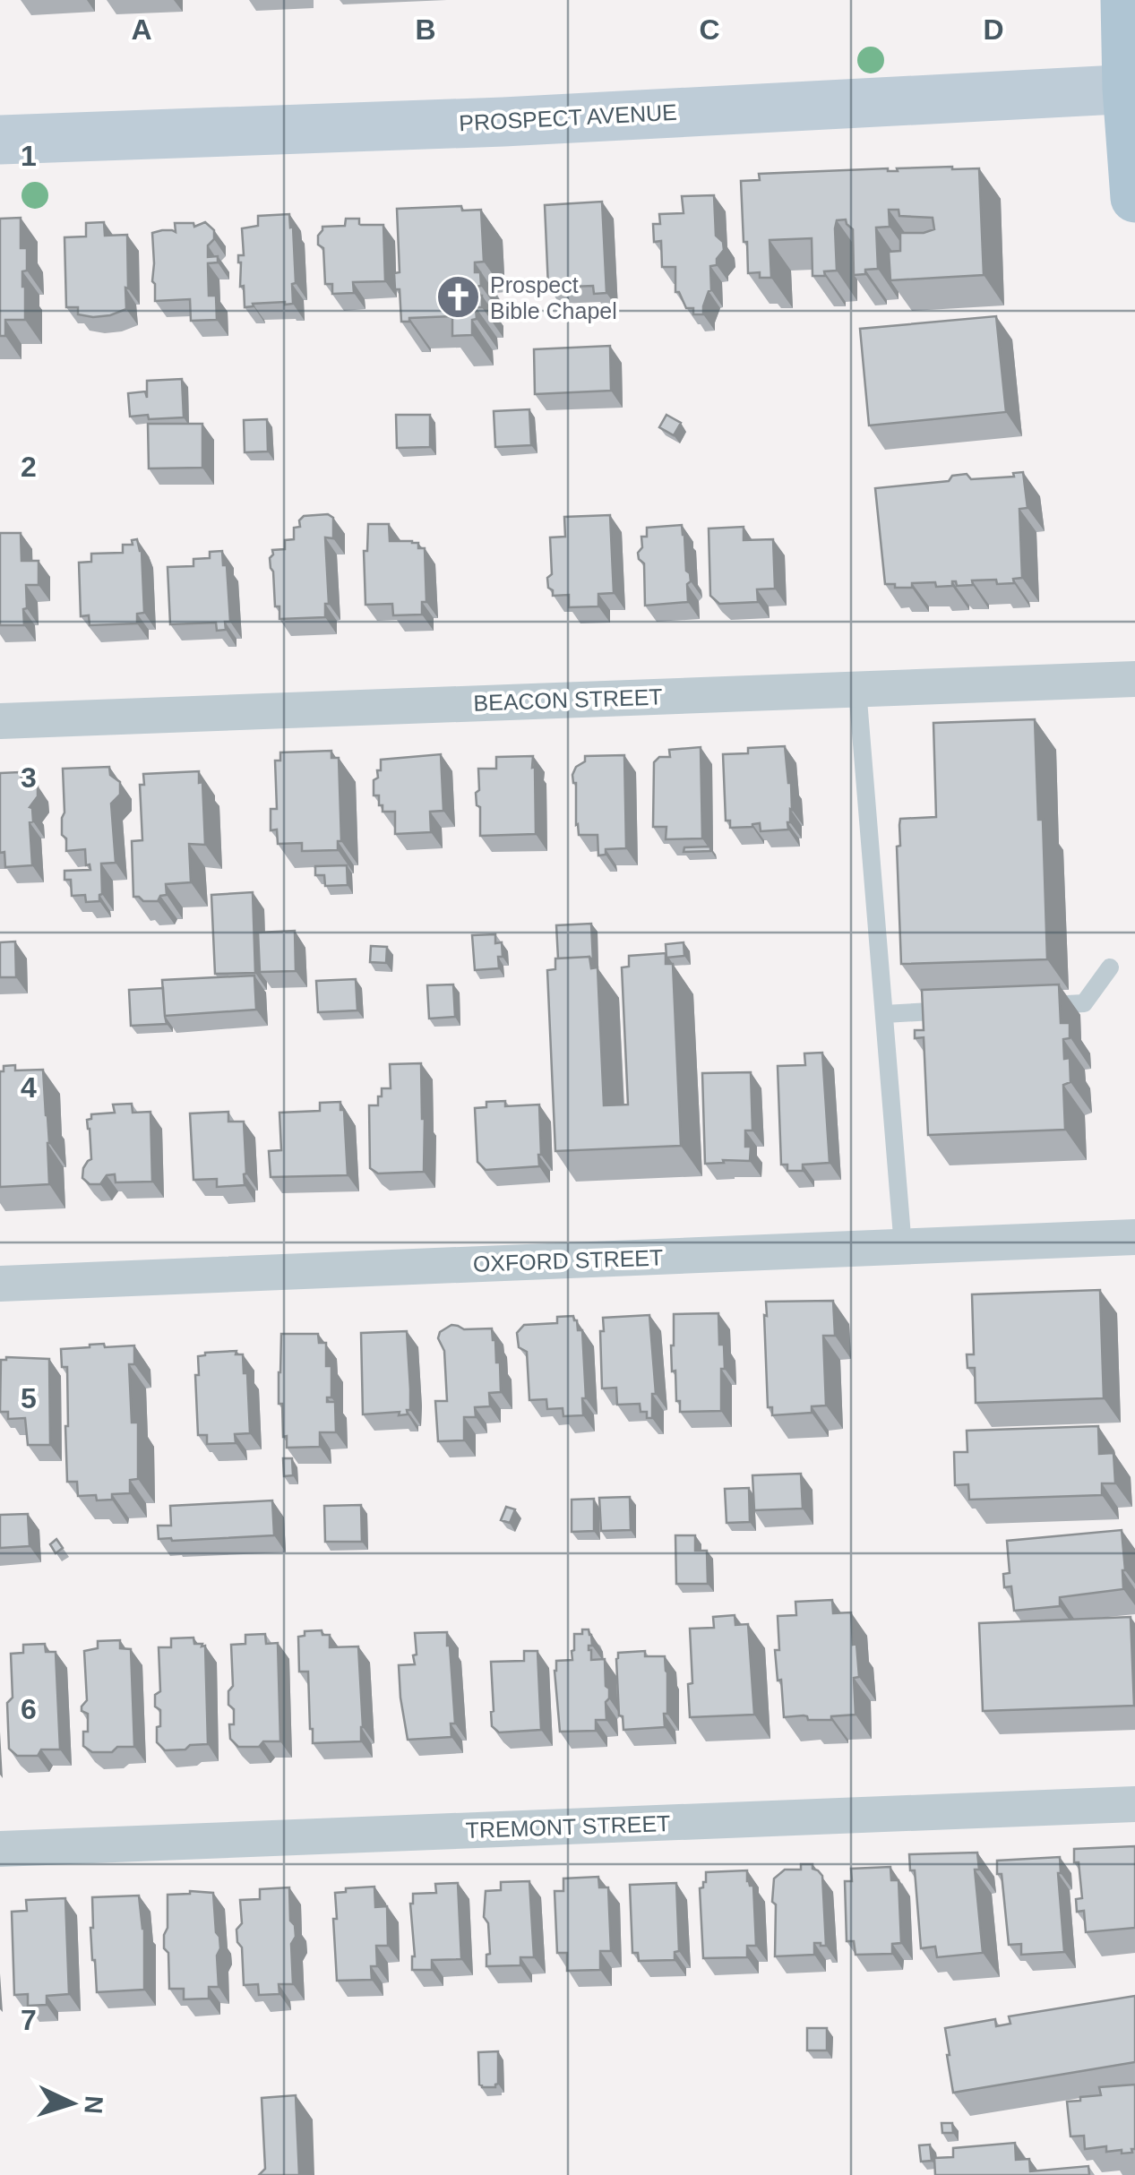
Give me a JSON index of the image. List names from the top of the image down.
{
  "streets": {
    "main road": ["PROSPECT AVENUE"],
    "street": ["BEACON STREET", "OXFORD STREET", "TREMONT STREET"]
  },
  "places": {
    "church": ["Prospect Bible Chapel"]
  },
  "north": "right",
  "grid": {
    "columns": [
      "A",
      "B",
      "C",
      "D"
    ],
    "rows": [
      "1",
      "2",
      "3",
      "4",
      "5",
      "6",
      "7"
    ]
  }
}
